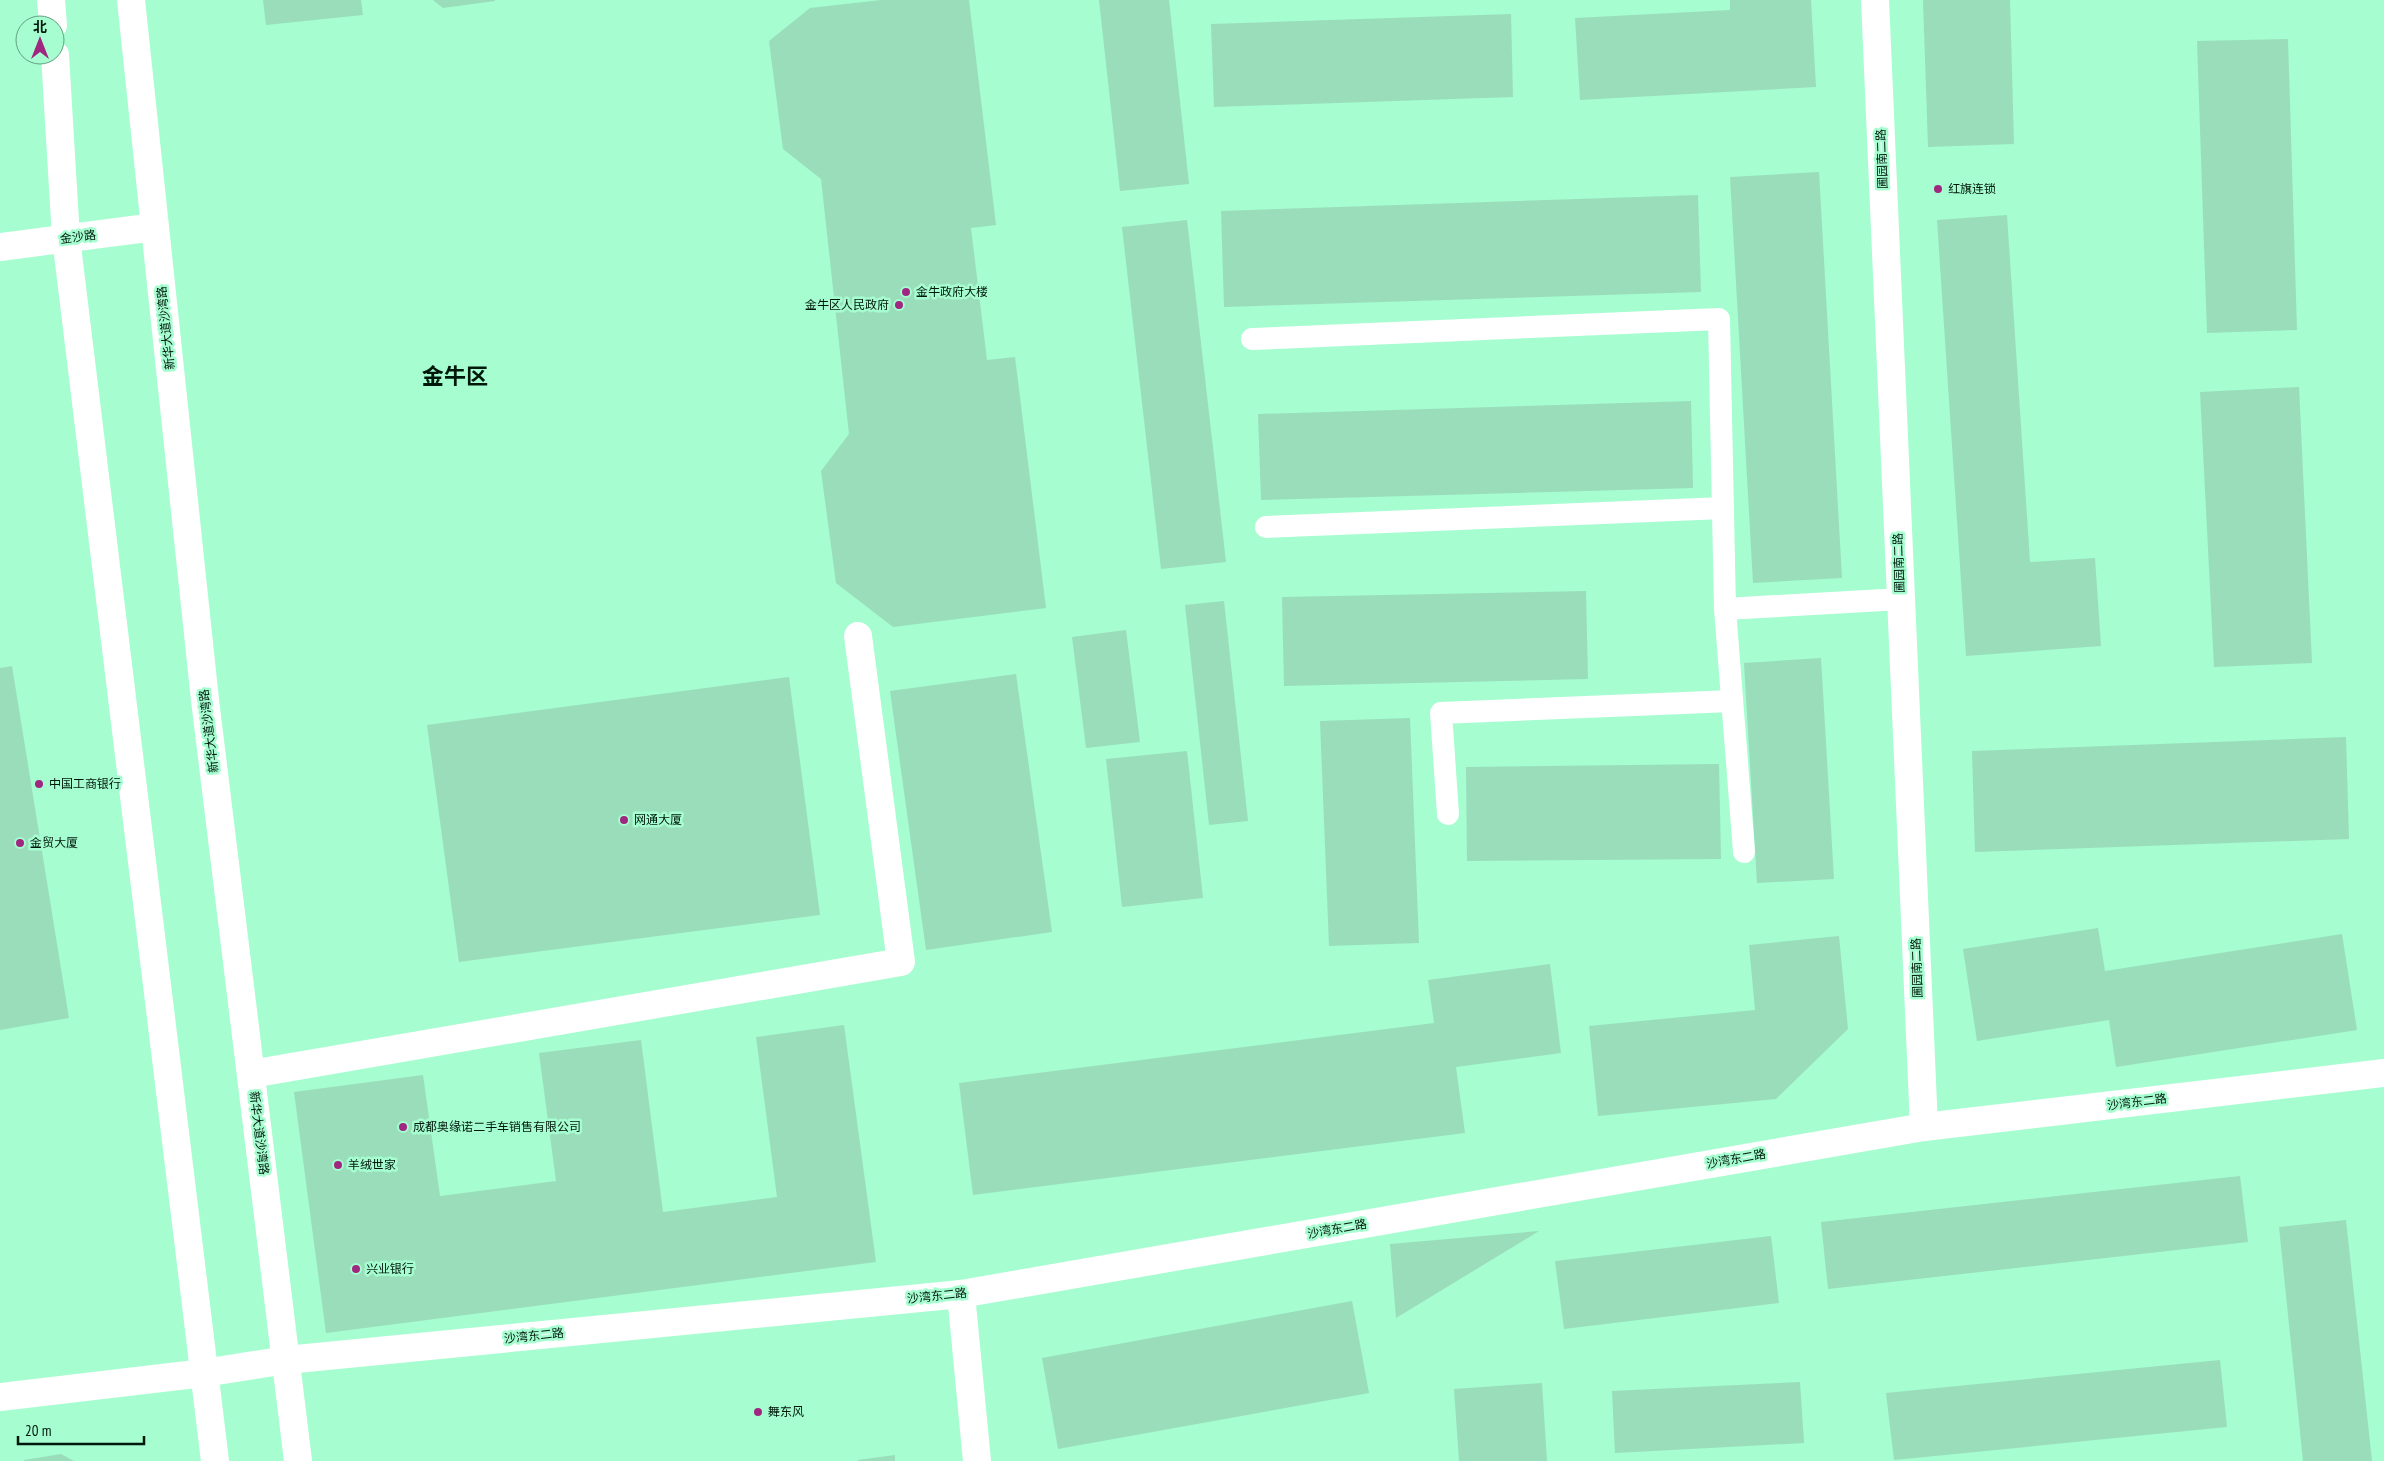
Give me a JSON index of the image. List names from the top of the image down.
{
  "streets": {
    "street": [
      "圃园南二路",
      "金沙路",
      "新华大道沙湾路",
      "沙湾东二路"
    ]
  },
  "crossings": [
    ["圃园南二路", "沙湾东二路"],
    ["金沙路", "新华大道沙湾路"],
    ["新华大道沙湾路", "沙湾东二路"]
  ],
  "districts": ["金牛区"],
  "places": [
    "红旗连锁",
    "金牛政府大楼",
    "金牛区人民政府",
    "中国工商银行",
    "网通大厦",
    "金贸大厦",
    "成都奥缘诺二手车销售有限公司",
    "羊绒世家",
    "兴业银行",
    "舞东风"
  ],
  "scale_bar": "20 m",
  "north": "top"
}
